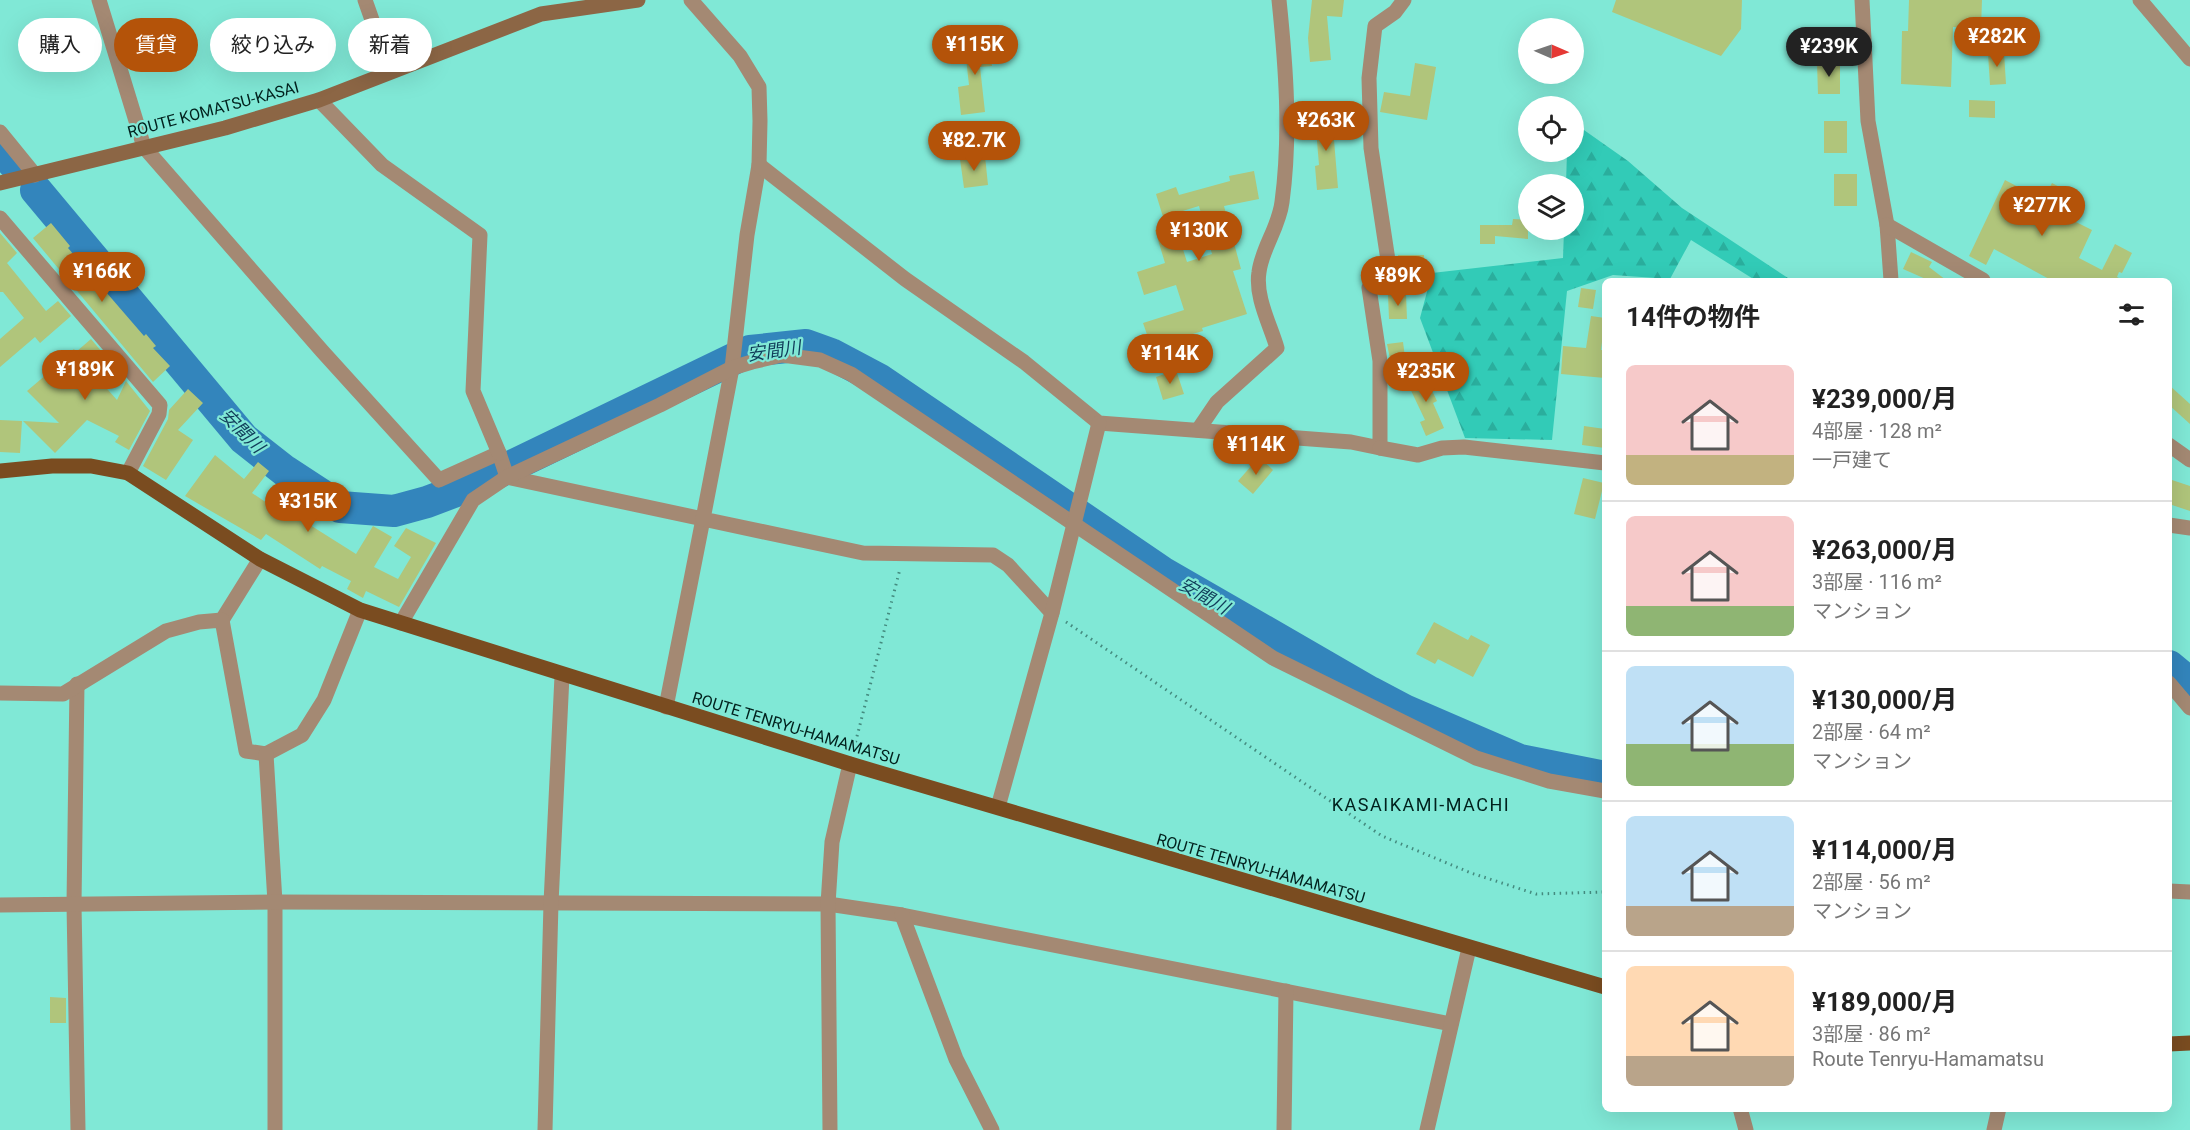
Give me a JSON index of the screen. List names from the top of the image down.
{
  "streets": {
    "main road": ["ROUTE KOMATSU-KASAI", "ROUTE TENRYU-HAMAMATSU"]
  },
  "districts": ["KASAIKAMI-MACHI"],
  "water": ["安間川"],
  "north": "right",
  "page": {
    "price": [
      "¥282K",
      "¥115K",
      "¥239K",
      "¥263K",
      "¥82.7K",
      "¥277K",
      "¥130K",
      "¥166K",
      "¥89K",
      "¥114K",
      "¥189K",
      "¥235K",
      "¥114K",
      "¥315K"
    ],
    "chip": [
      "購入",
      "賃貸",
      "絞り込み",
      "新着"
    ],
    "heading": "14件の物件",
    "list": [
      {
        "name": "¥239,000/月",
        "note": "4部屋 · 128 m² · 一戸建て"
      },
      {
        "name": "¥263,000/月",
        "note": "3部屋 · 116 m² · マンション"
      },
      {
        "name": "¥130,000/月",
        "note": "2部屋 · 64 m² · マンション"
      },
      {
        "name": "¥114,000/月",
        "note": "2部屋 · 56 m² · マンション"
      },
      {
        "name": "¥189,000/月",
        "note": "3部屋 · 86 m² · Route Tenryu-Hamamatsu"
      }
    ]
  }
}
